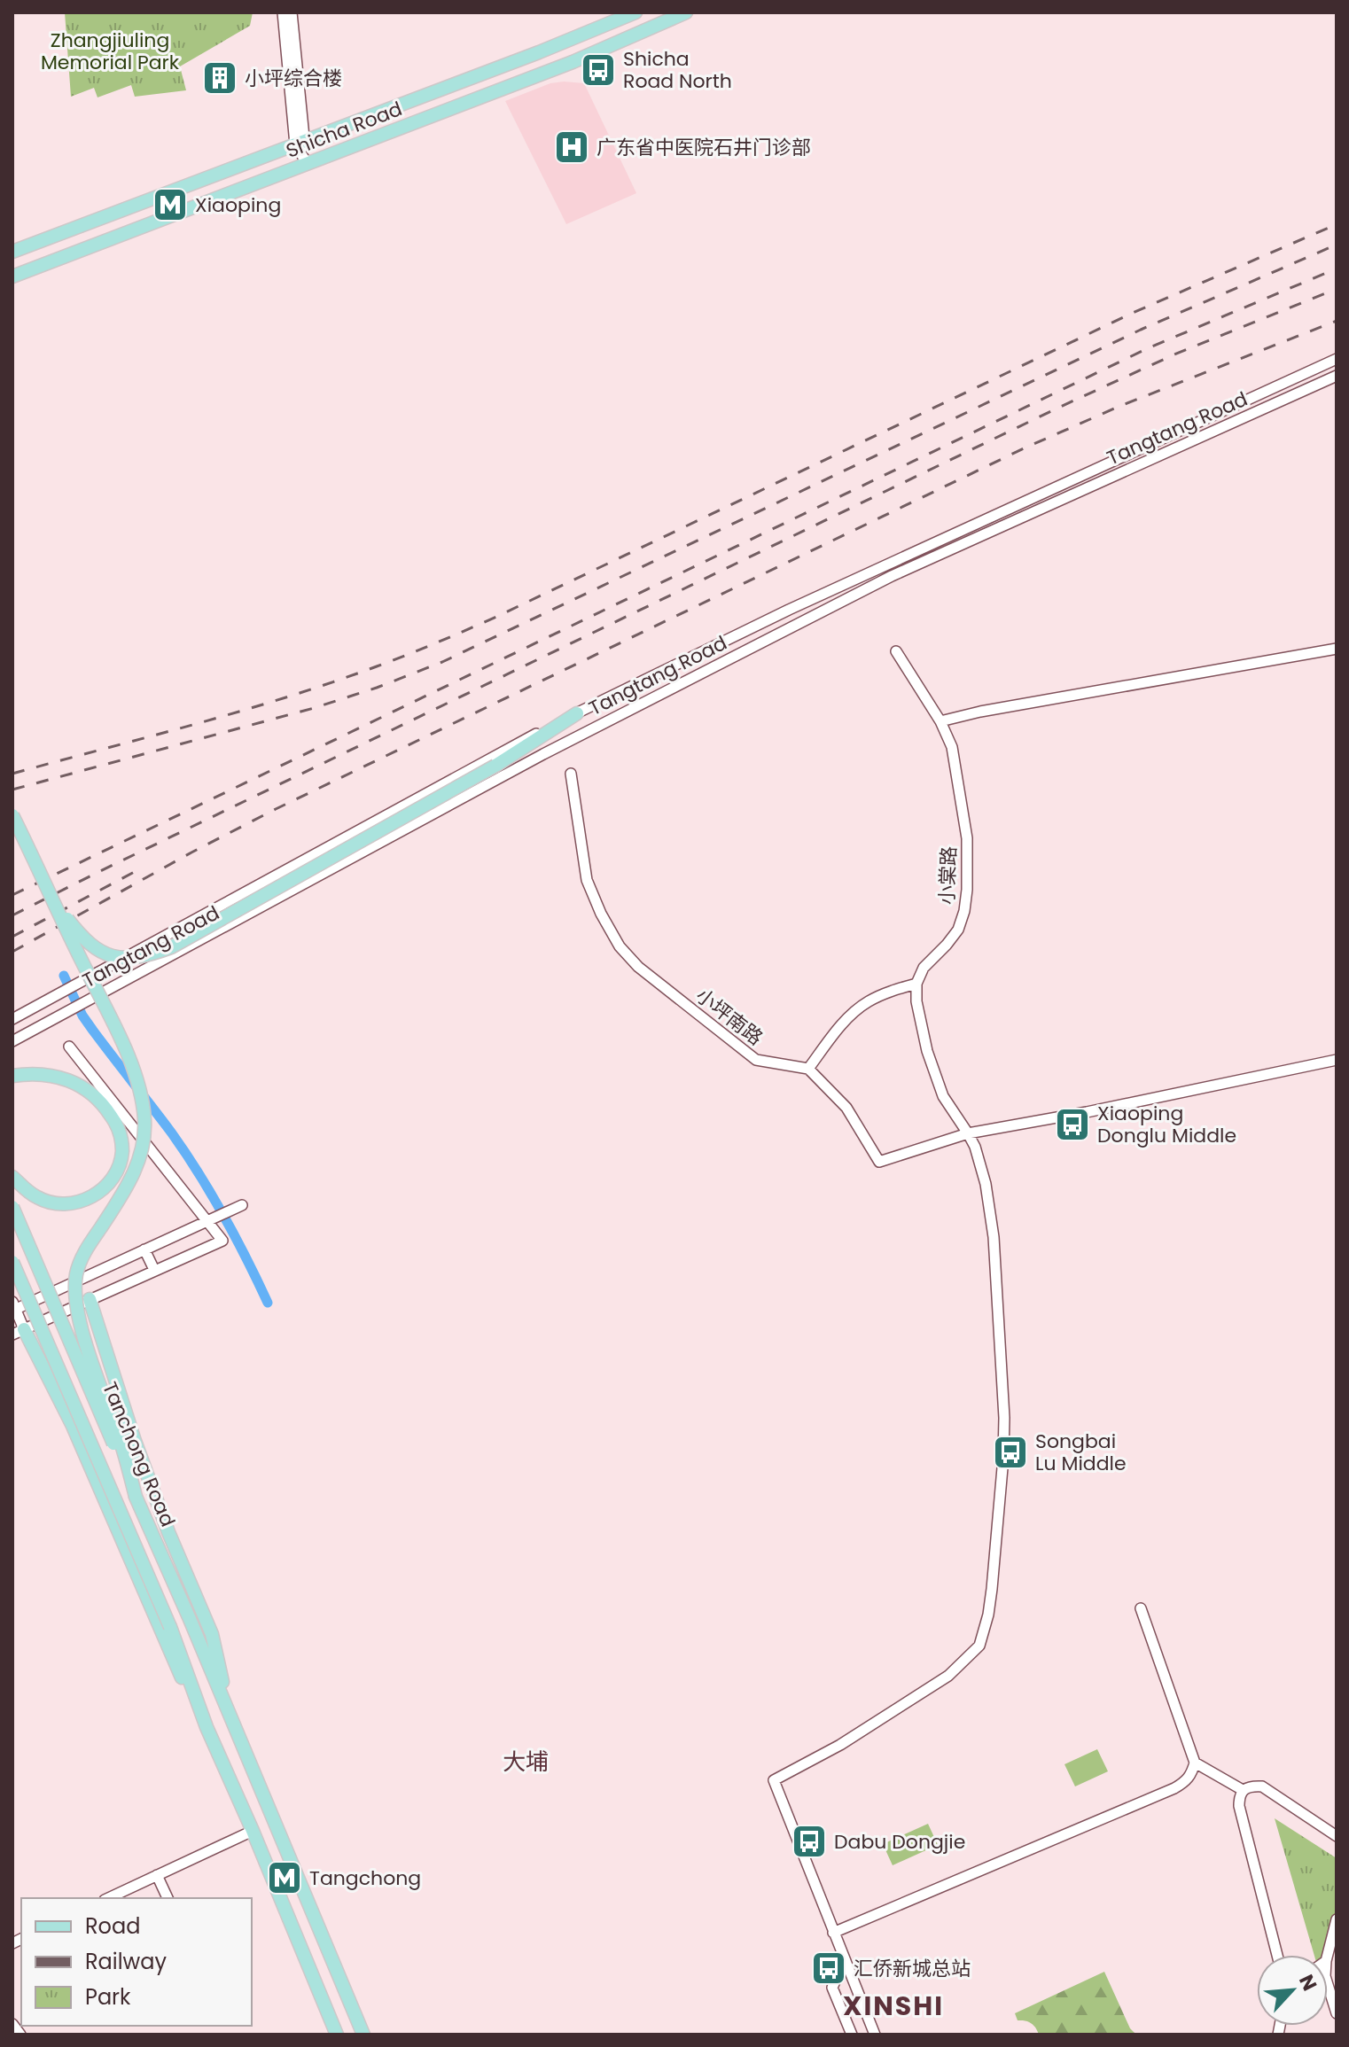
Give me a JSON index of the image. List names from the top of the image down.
{
  "streets": {
    "main road": ["Shicha Road", "Tanchong Road"],
    "street": ["Tangtang Road", "小棠路", "小坪南路"]
  },
  "districts": ["大埔", "XINSHI"],
  "parks": ["Zhangjiuling Memorial Park"],
  "places": {
    "bus stop": [
      "Shicha Road North",
      "Xiaoping Donglu Middle",
      "Songbai Lu Middle",
      "Dabu Dongjie",
      "汇侨新城总站"
    ],
    "building": ["小坪综合楼"],
    "hospital": ["广东省中医院石井门诊部"],
    "metro station": ["Xiaoping", "Tangchong"]
  },
  "legend": ["Road", "Railway", "Park"],
  "north": "top right"
}
